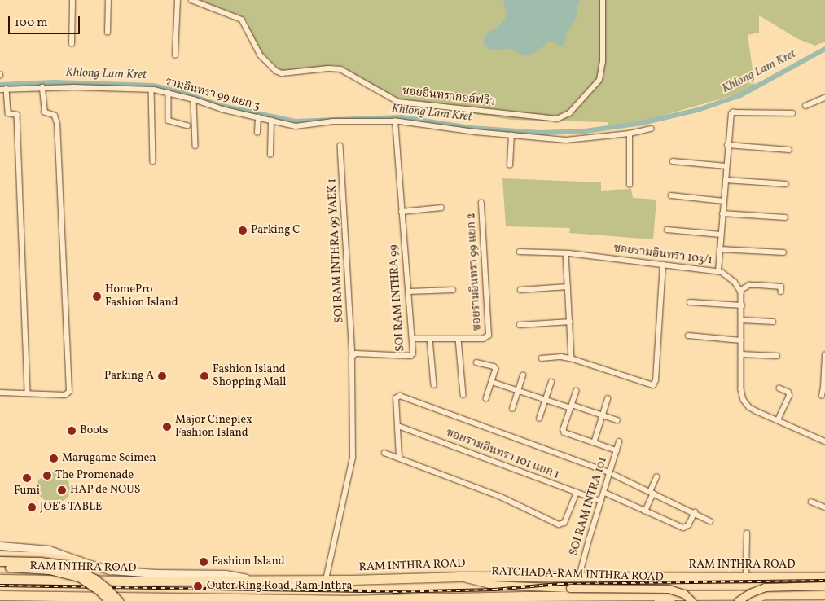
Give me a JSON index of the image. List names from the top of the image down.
{
  "streets": {
    "highway": ["RAM INTHRA ROAD"],
    "main road": ["RATCHADA-RAM INTHRA ROAD"],
    "street": [
      "รามอินทรา 99 แยก 3",
      "ซอยอินทรากอล์ฟวิว",
      "SOI RAM INTHRA 99 YAEK 1",
      "ซอยรามอินทรา 103/1",
      "ซอยรามอินทรา 99 แยก 2",
      "SOI RAM INTHRA 99",
      "ซอยรามอินทรา 101 แยก 1",
      "SOI RAM INTRA 101"
    ]
  },
  "crossings": [
    ["รามอินทรา 99 แยก 3", "SOI RAM INTHRA 99"],
    ["SOI RAM INTHRA 99 YAEK 1", "SOI RAM INTHRA 99"],
    ["ซอยรามอินทรา 99 แยก 2", "SOI RAM INTHRA 99"],
    ["ซอยรามอินทรา 101 แยก 1", "SOI RAM INTRA 101"],
    ["SOI RAM INTRA 101", "RAM INTHRA ROAD"],
    ["RAM INTHRA ROAD", "RATCHADA-RAM INTHRA ROAD"]
  ],
  "water": ["Khlong Lam Kret"],
  "places": [
    "Parking C",
    "HomePro Fashion Island",
    "Parking A",
    "Fashion Island Shopping Mall",
    "Major Cineplex Fashion Island",
    "Boots",
    "Marugame Seimen",
    "The Promenade",
    "Fumi",
    "HAP de NOUS",
    "JOE's TABLE",
    "Fashion Island",
    "Outer Ring Road-Ram Inthra"
  ],
  "scale_bar": "100 m"
}
